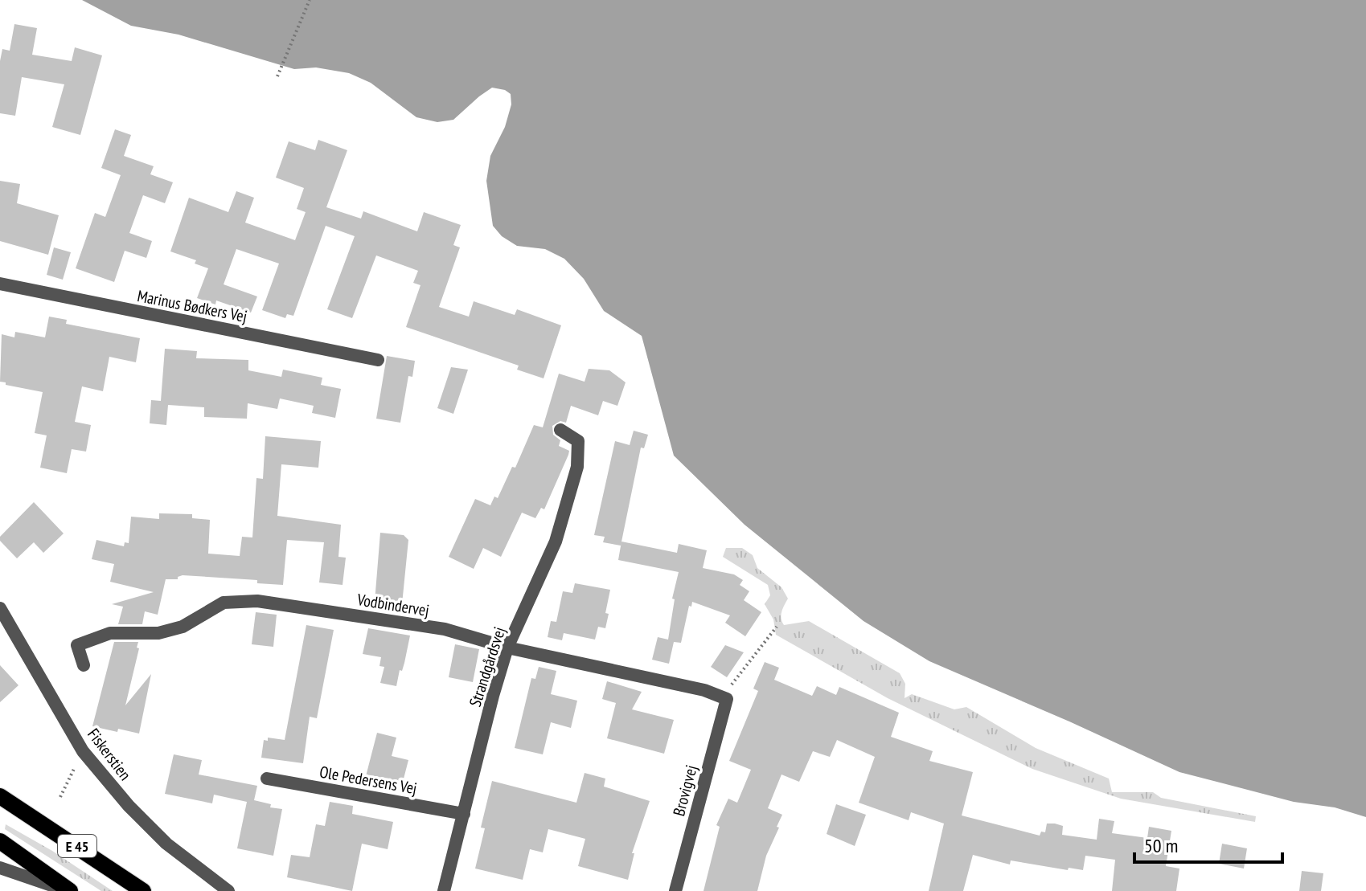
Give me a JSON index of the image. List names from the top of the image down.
{
  "streets": {
    "main road": ["E 45"],
    "street": [
      "Marinus Bødkers Vej",
      "Vodbindervej",
      "Strandgårdsvej",
      "Fiskerstien",
      "Ole Pedersens Vej",
      "Brovigvej"
    ]
  },
  "crossings": [
    ["Vodbindervej", "Strandgårdsvej"],
    ["Vodbindervej", "Brovigvej"],
    ["Strandgårdsvej", "Ole Pedersens Vej"]
  ],
  "scale_bar": "50 m"
}
